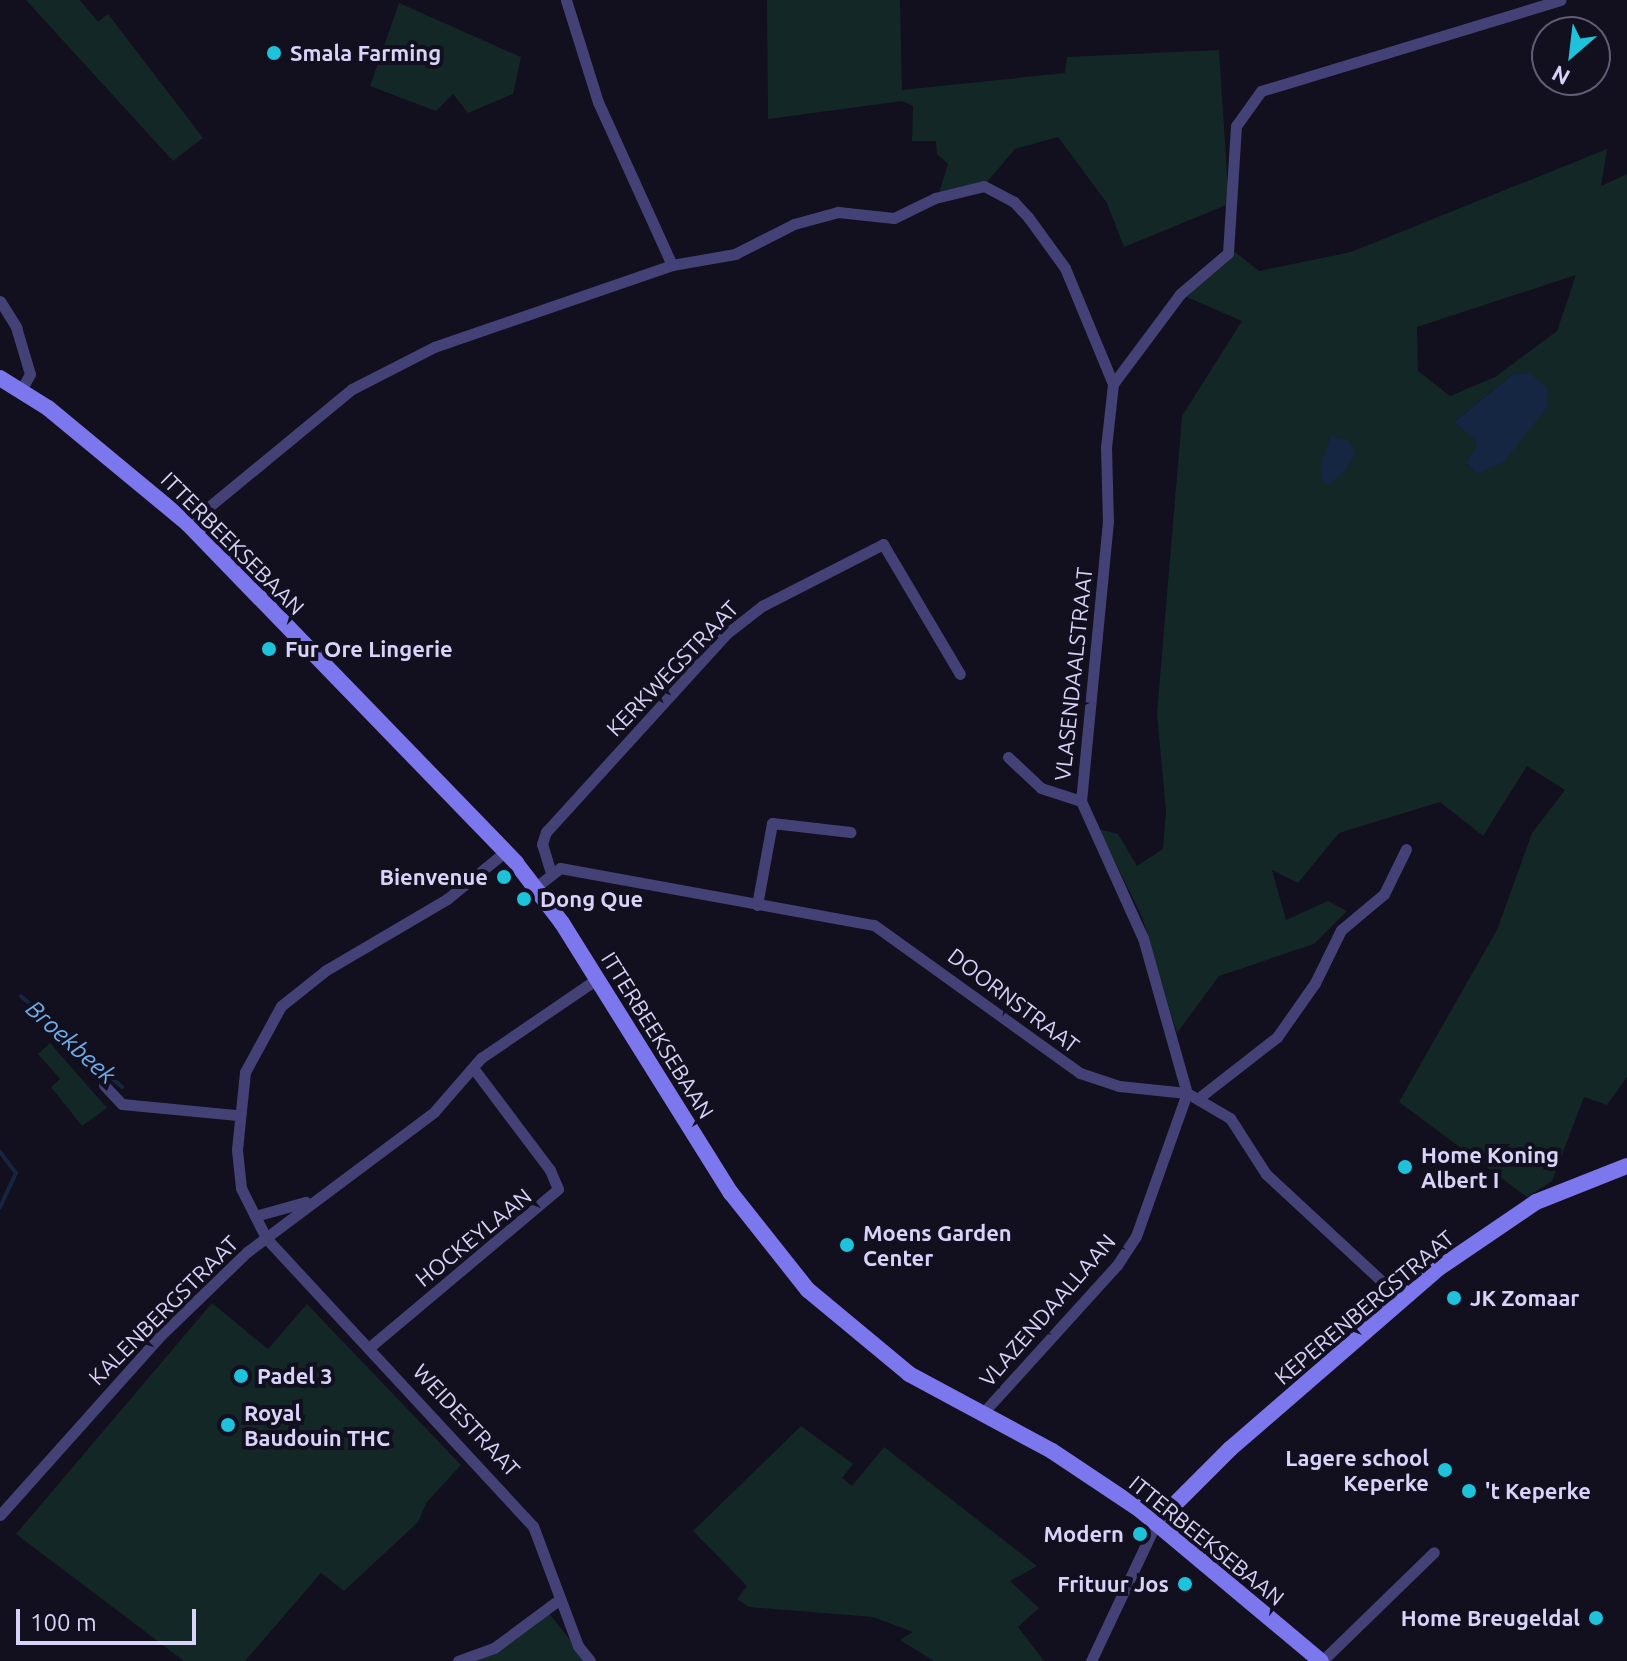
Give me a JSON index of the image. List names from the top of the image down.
{
  "streets": {
    "main road": ["ITTERBEEKSEBAAN", "KEPERENBERGSTRAAT"],
    "street": [
      "KERKWEGSTRAAT",
      "VLASENDAALSTRAAT",
      "DOORNSTRAAT",
      "HOCKEYLAAN",
      "KALENBERGSTRAAT",
      "VLAZENDAALLAAN",
      "WEIDESTRAAT"
    ]
  },
  "crossings": [
    ["ITTERBEEKSEBAAN", "KEPERENBERGSTRAAT"],
    ["ITTERBEEKSEBAAN", "KALENBERGSTRAAT"],
    ["ITTERBEEKSEBAAN", "VLAZENDAALLAAN"],
    ["KERKWEGSTRAAT", "DOORNSTRAAT"],
    ["VLASENDAALSTRAAT", "DOORNSTRAAT"],
    ["VLASENDAALSTRAAT", "VLAZENDAALLAAN"],
    ["DOORNSTRAAT", "KEPERENBERGSTRAAT"],
    ["DOORNSTRAAT", "VLAZENDAALLAAN"],
    ["HOCKEYLAAN", "WEIDESTRAAT"],
    ["KALENBERGSTRAAT", "WEIDESTRAAT"]
  ],
  "water": ["Broekbeek"],
  "places": [
    "Smala Farming",
    "Fur Ore Lingerie",
    "Bienvenue",
    "Dong Que",
    "Home Koning Albert I",
    "Moens Garden Center",
    "JK Zomaar",
    "Padel 3",
    "Royal Baudouin THC",
    "Lagere school Keperke",
    "'t Keperke",
    "Modern",
    "Frituur Jos",
    "Home Breugeldal"
  ],
  "scale_bar": "100 m",
  "north": "bottom left"
}
